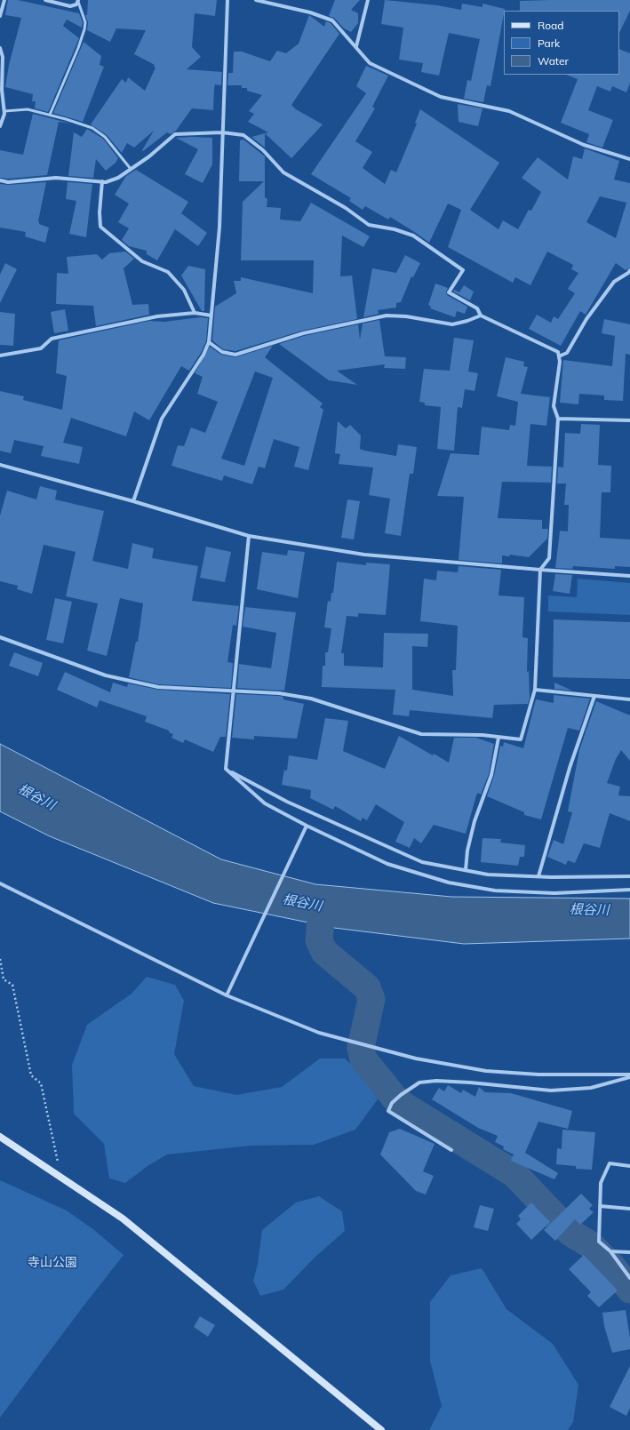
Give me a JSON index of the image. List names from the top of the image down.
{
  "water": ["根谷川"],
  "parks": ["寺山公園"],
  "legend": ["Road", "Park", "Water"]
}
